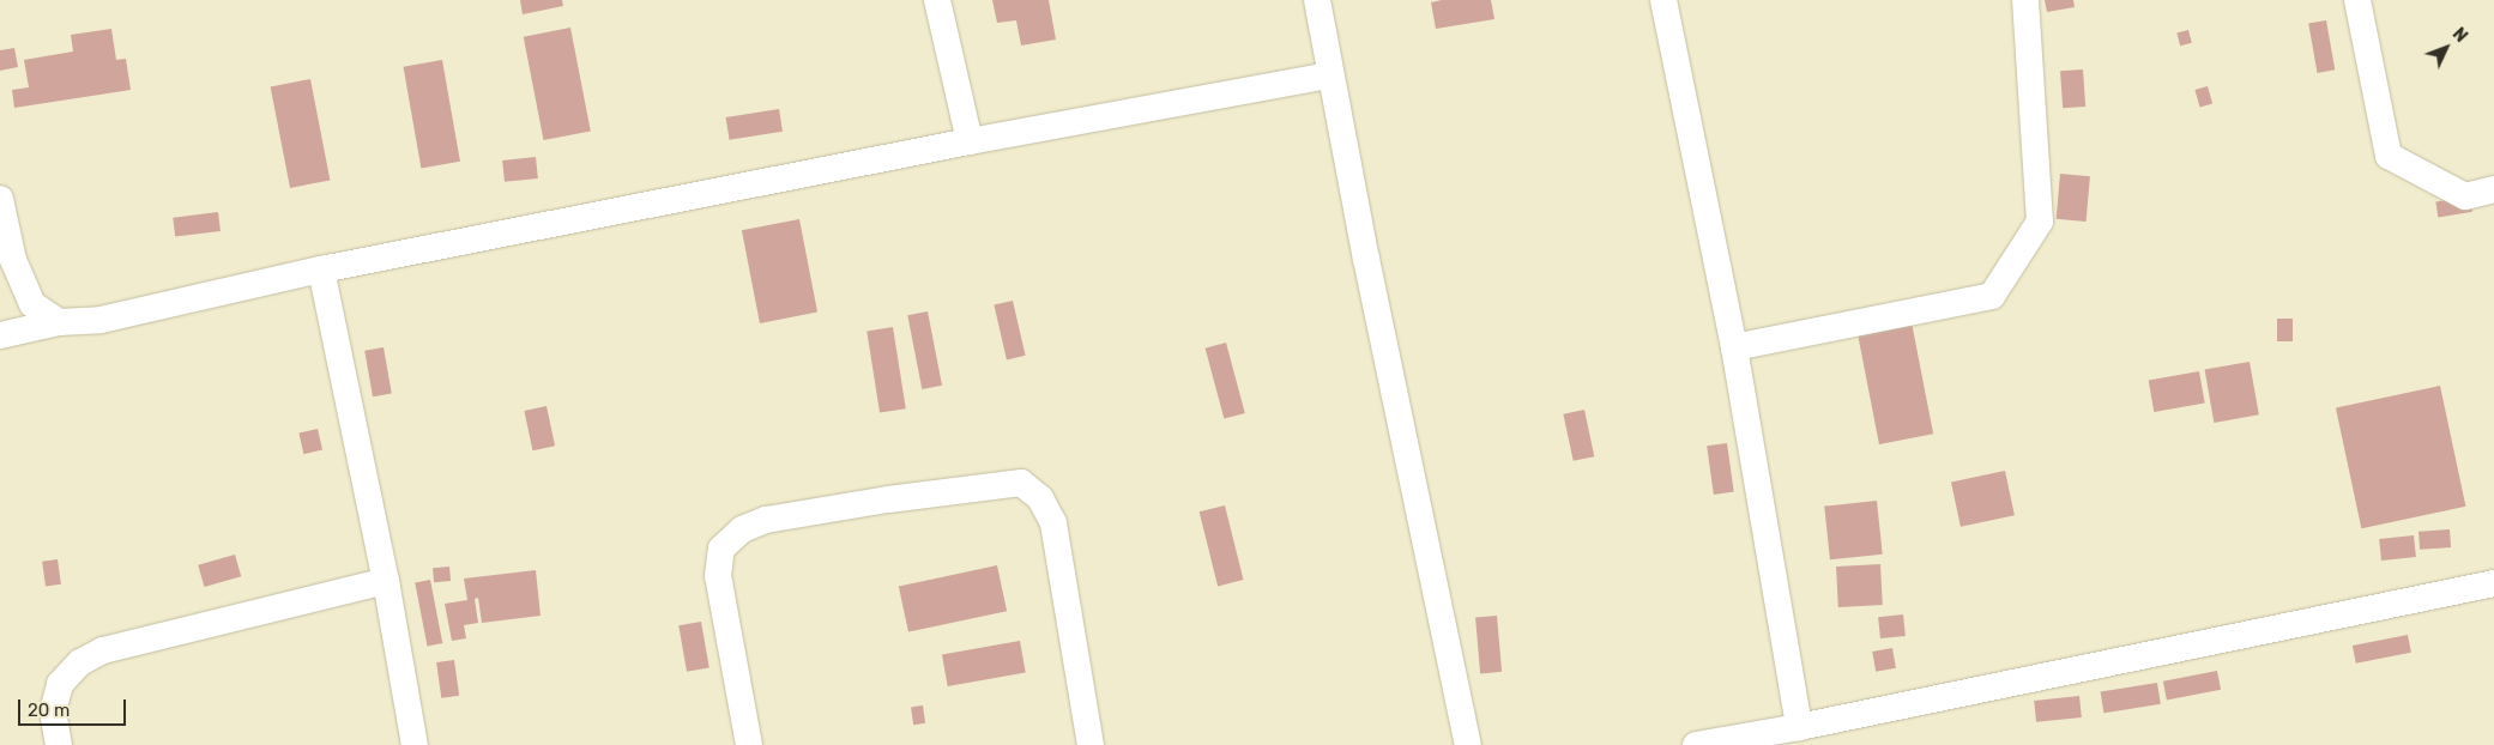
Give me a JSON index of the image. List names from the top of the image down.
{
  "scale_bar": "20 m",
  "north": "top right"
}
